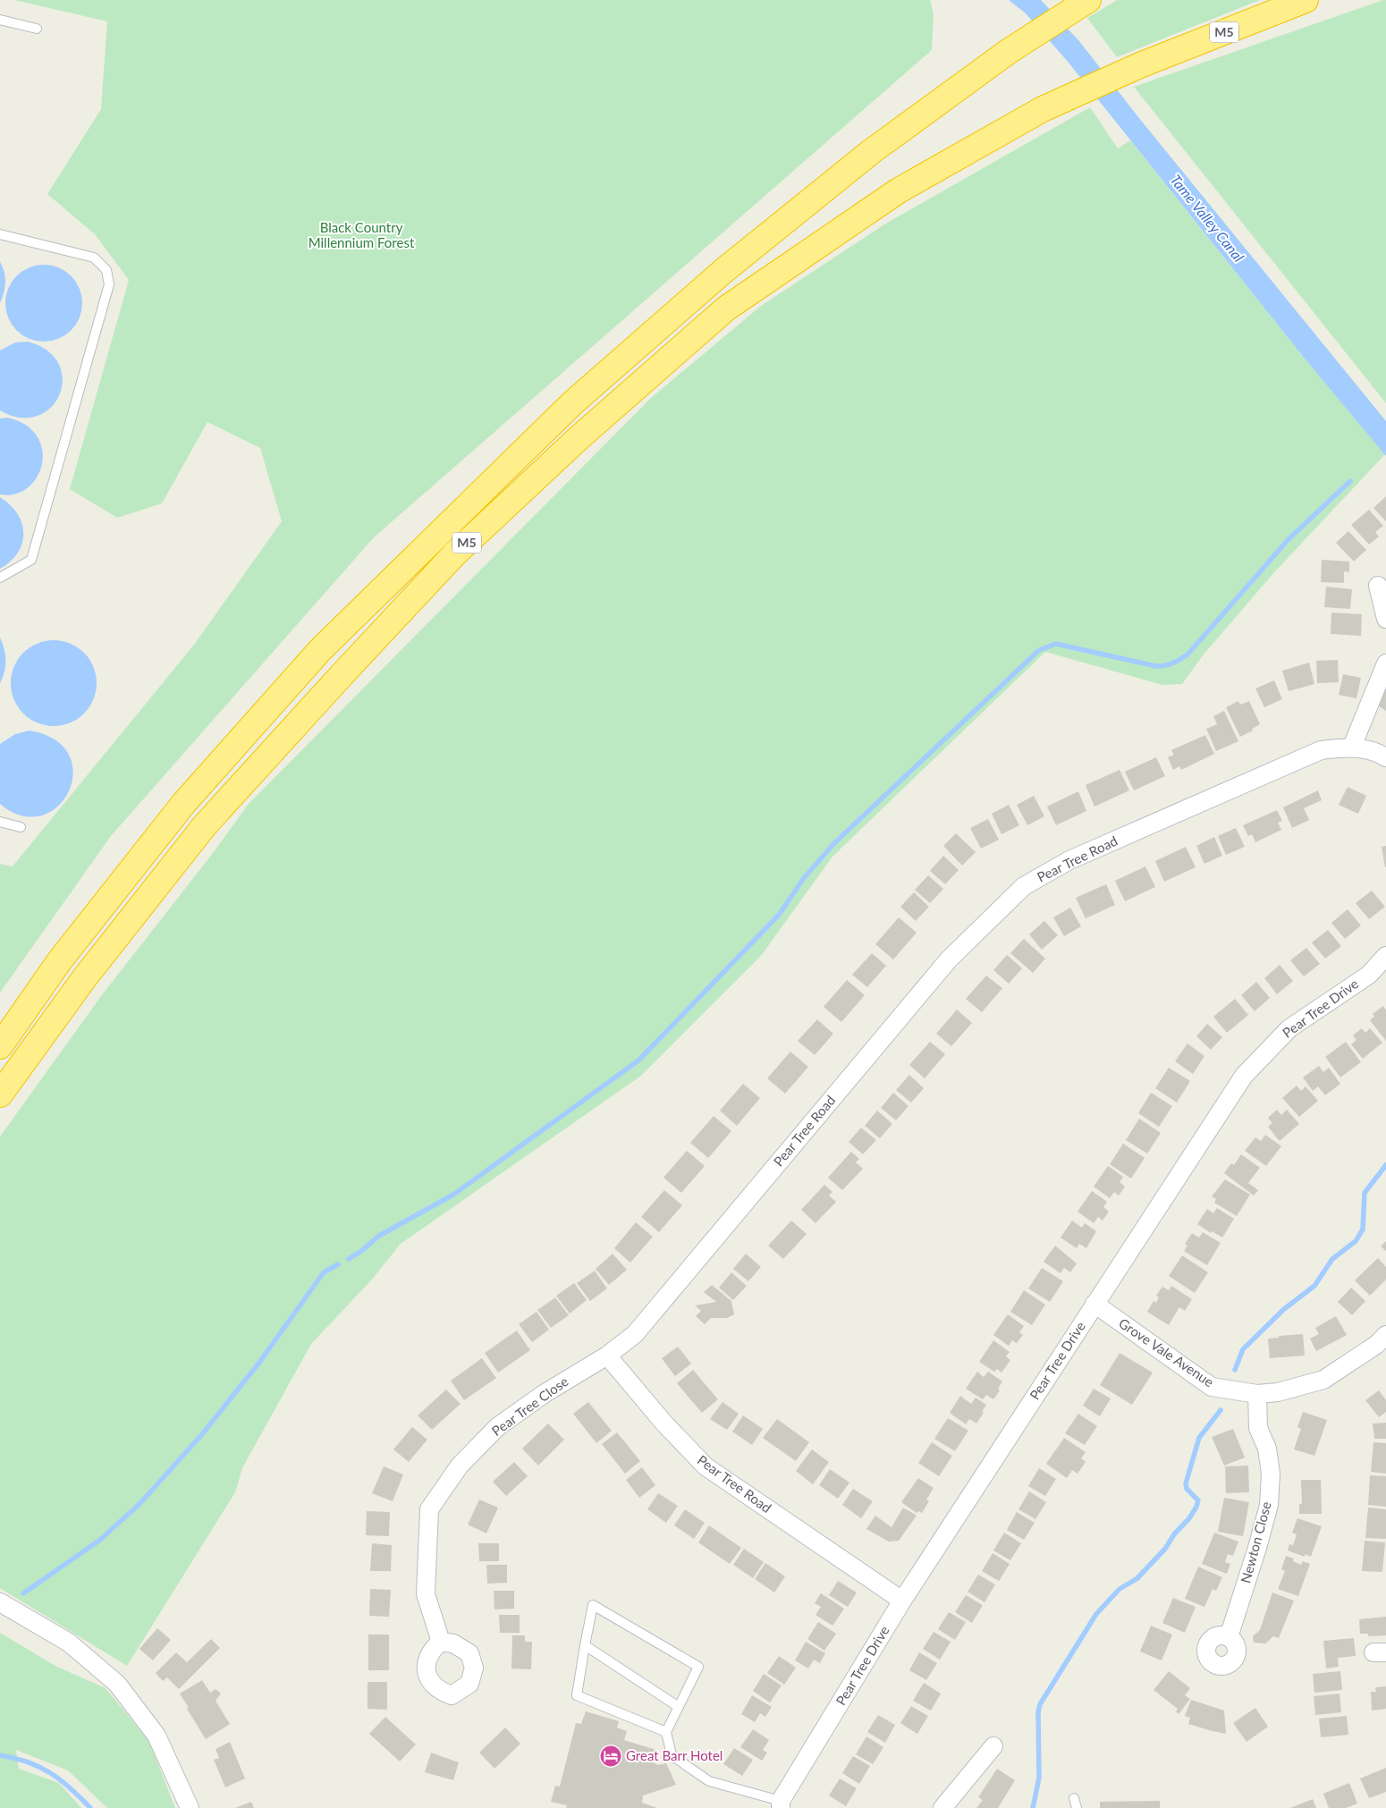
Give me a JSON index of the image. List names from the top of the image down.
{
  "streets": {
    "highway": ["M5"],
    "street": [
      "Pear Tree Road",
      "Pear Tree Drive",
      "Grove Vale Avenue",
      "Pear Tree Close",
      "Newton Close"
    ]
  },
  "crossings": [
    ["Pear Tree Road", "Pear Tree Drive"],
    ["Pear Tree Road", "Pear Tree Close"],
    ["Pear Tree Drive", "Grove Vale Avenue"],
    ["Grove Vale Avenue", "Newton Close"]
  ],
  "water": ["Tame Valley Canal"],
  "parks": ["Black Country Millennium Forest"],
  "places": {
    "hotel": ["Great Barr Hotel"]
  }
}
